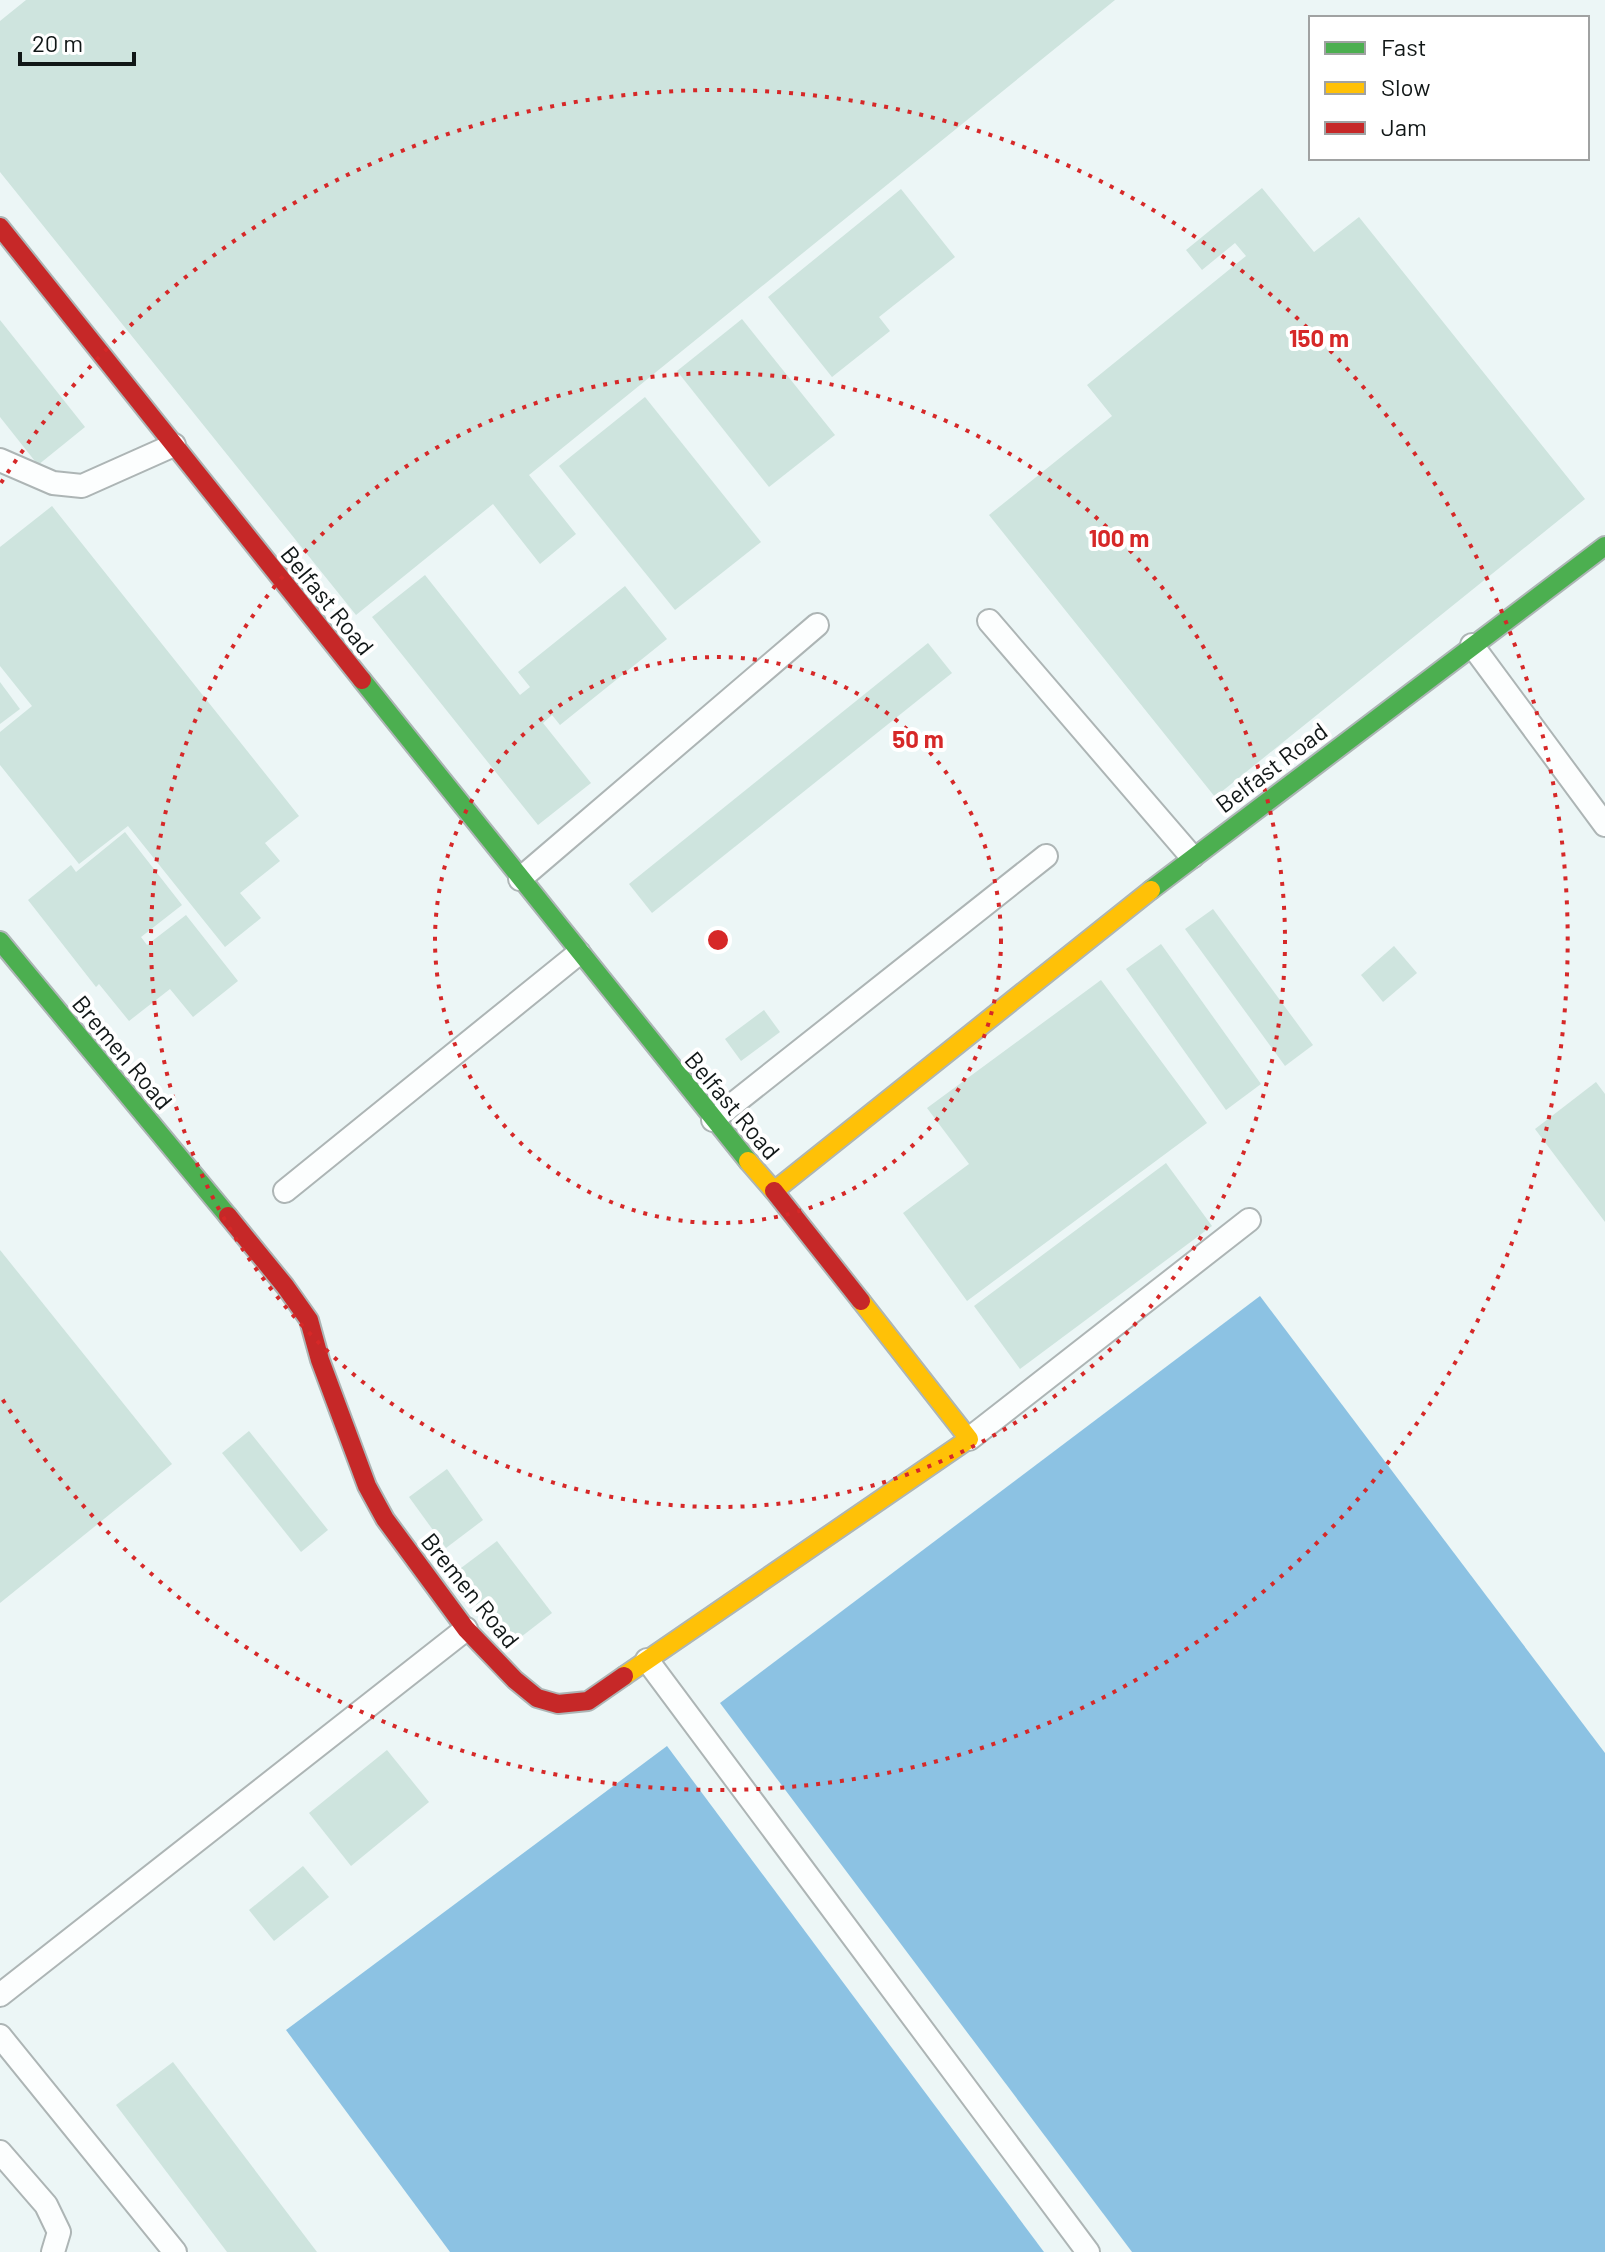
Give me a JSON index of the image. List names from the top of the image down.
{
  "streets": {
    "street": ["Belfast Road", "Bremen Road"]
  },
  "legend": ["Fast", "Slow", "Jam"],
  "scale_bar": "20 m",
  "rings": ["150 m", "100 m", "50 m"]
}
